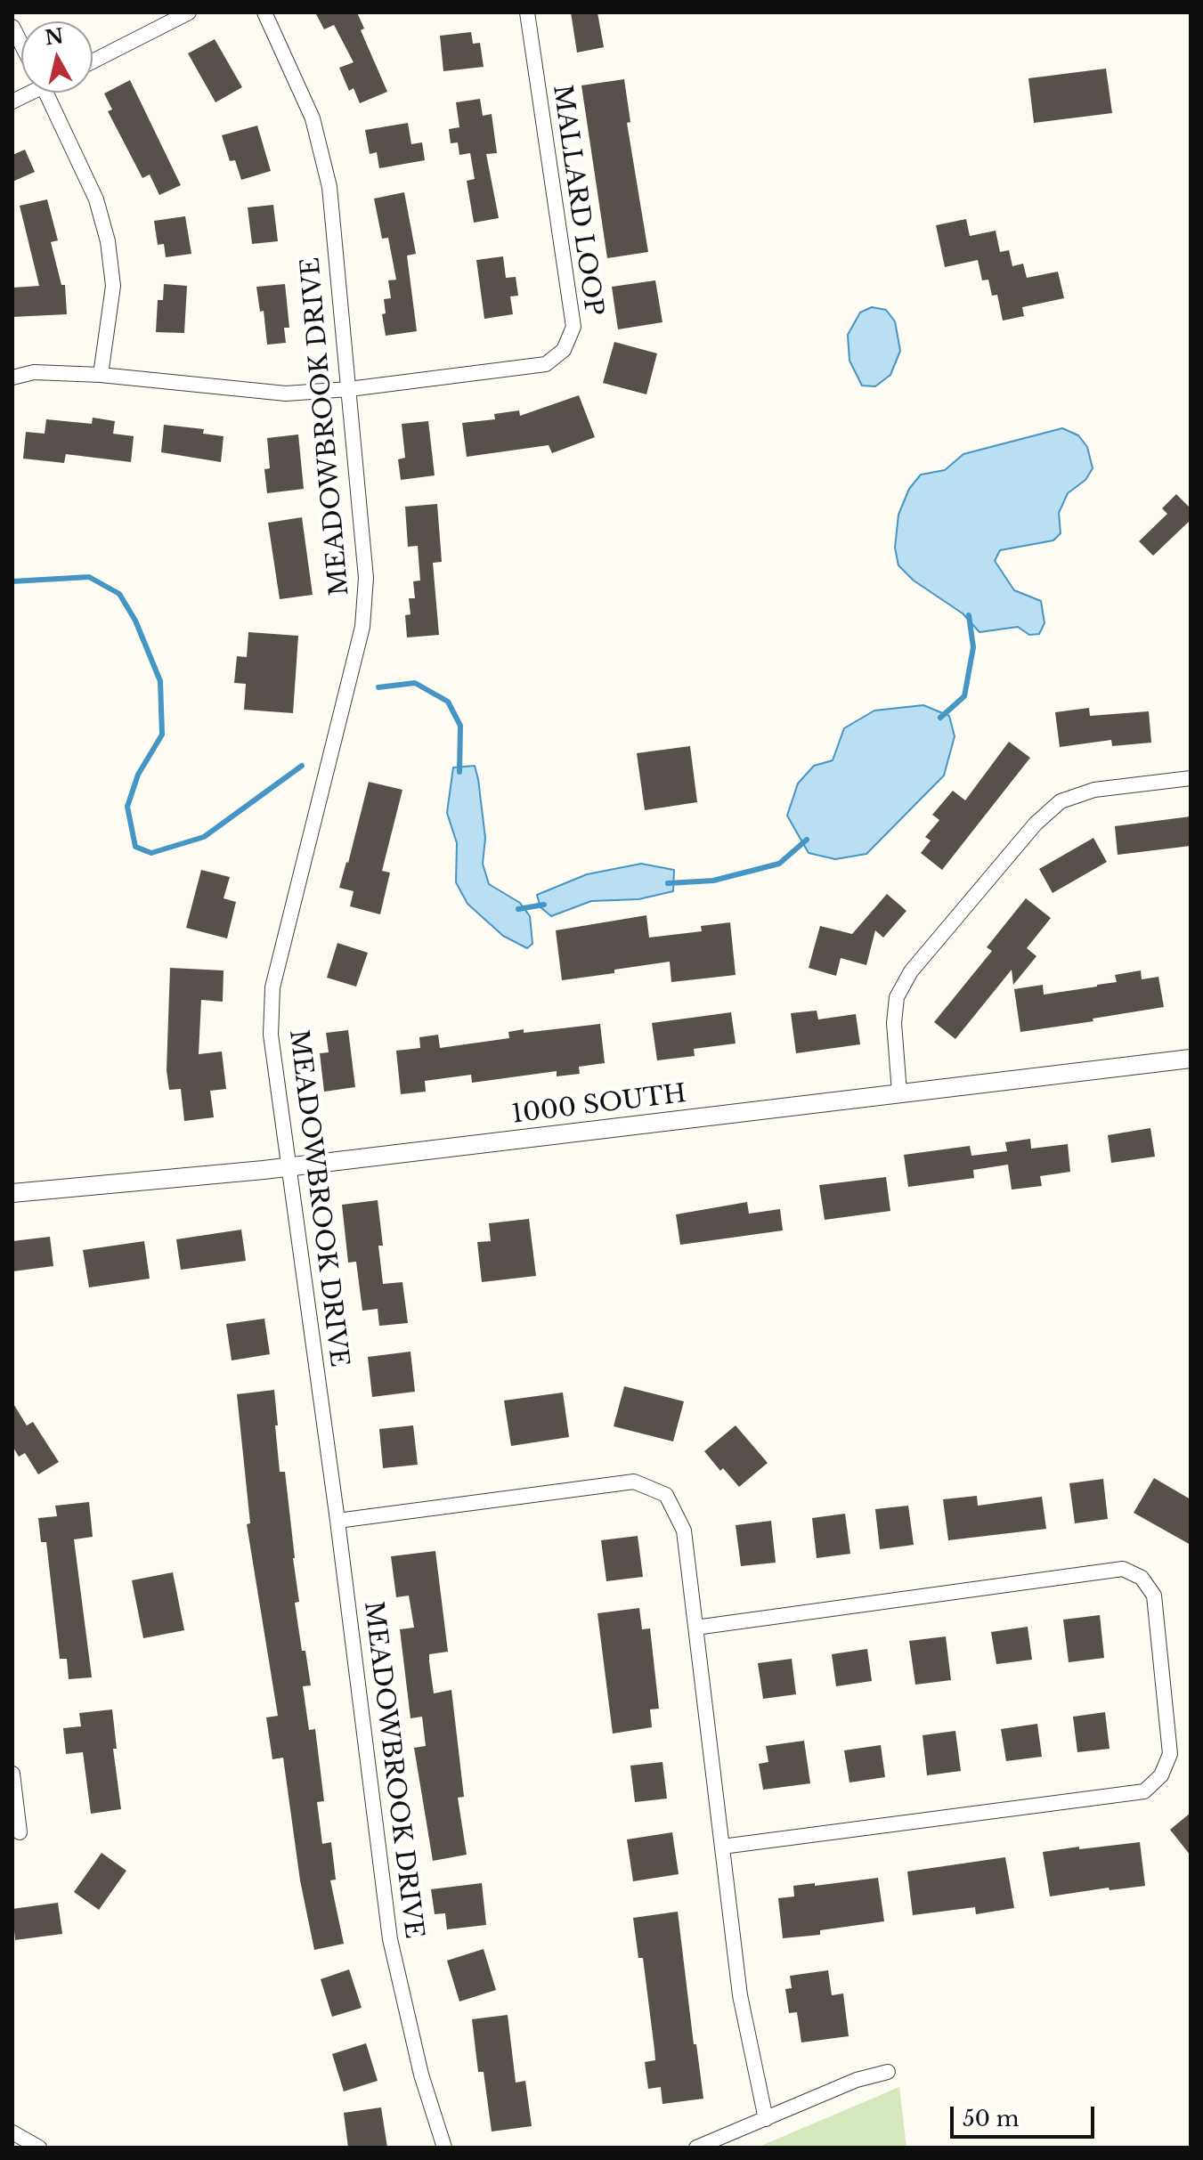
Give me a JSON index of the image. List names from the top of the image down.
{
  "streets": {
    "street": ["MALLARD LOOP", "MEADOWBROOK DRIVE", "1000 SOUTH"]
  },
  "crossings": [
    ["MALLARD LOOP", "MEADOWBROOK DRIVE"],
    ["MEADOWBROOK DRIVE", "1000 SOUTH"]
  ],
  "scale_bar": "50 m",
  "north": "top"
}
